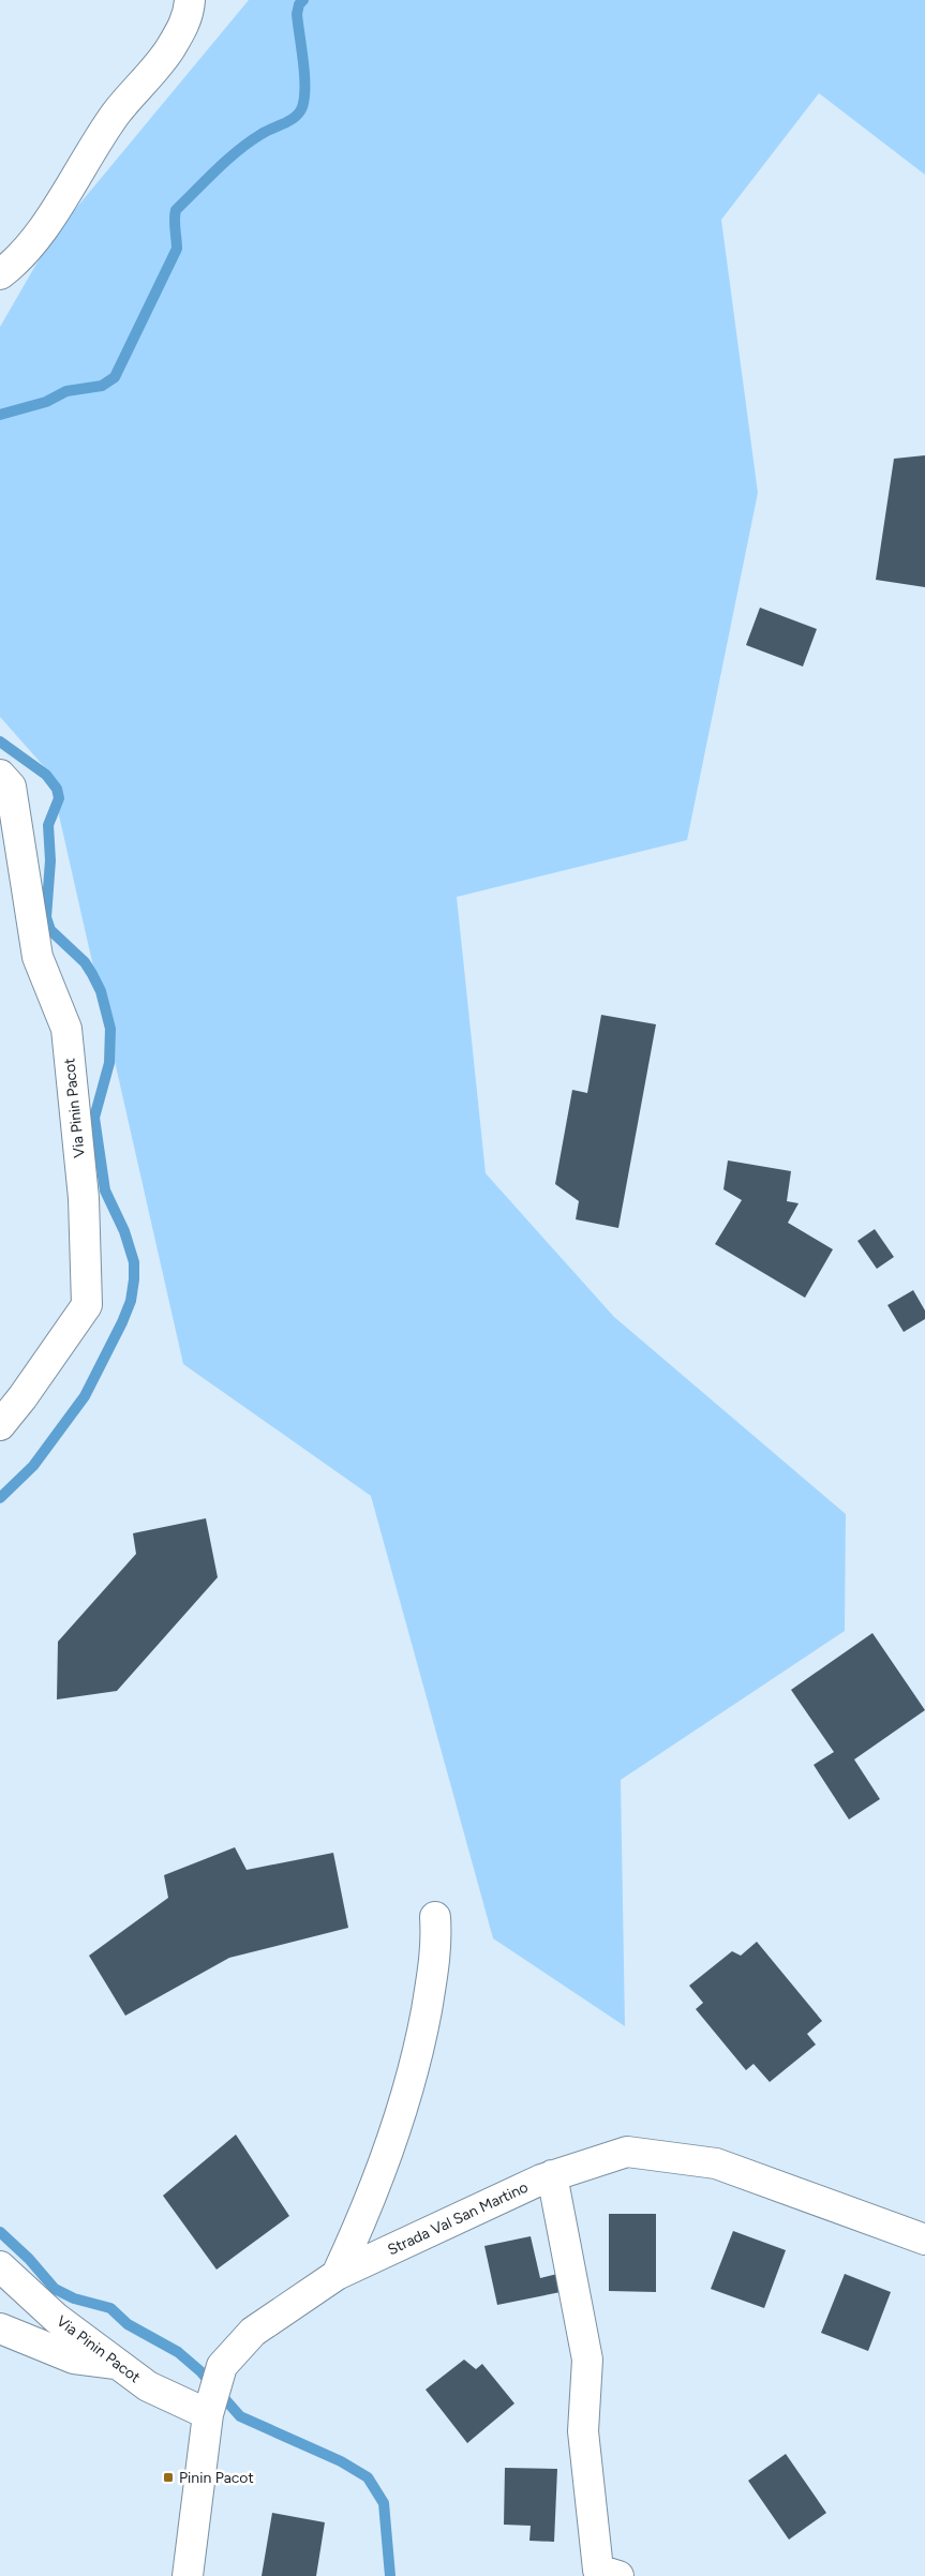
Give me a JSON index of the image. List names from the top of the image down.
{
  "streets": {
    "street": ["Via Pinin Pacot", "Strada Val San Martino"]
  },
  "crossings": [
    ["Via Pinin Pacot", "Strada Val San Martino"]
  ],
  "places": {
    "transit": ["Pinin Pacot"]
  }
}
